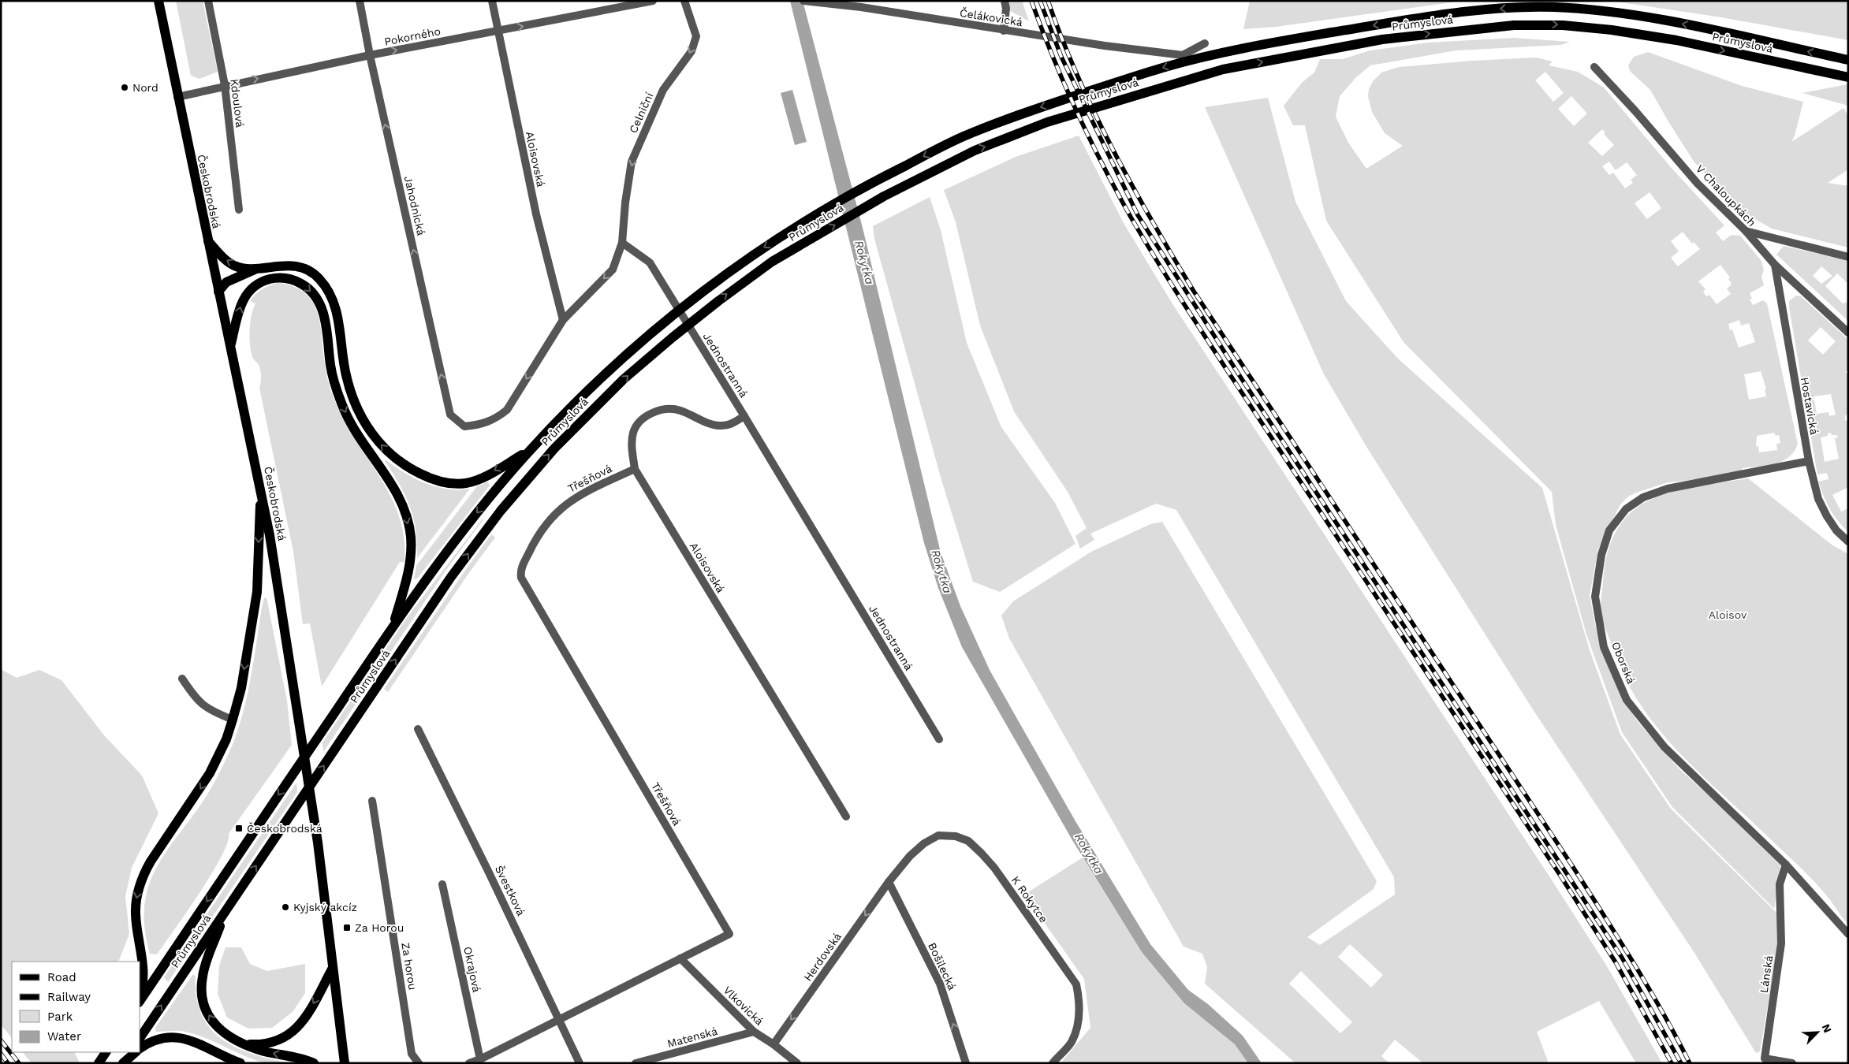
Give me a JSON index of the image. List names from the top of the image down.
{
  "streets": {
    "main road": ["Průmyslová", "Českobrodská"],
    "street": [
      "Čelákovická",
      "Pokorného",
      "Kdoulová",
      "Celniční",
      "Aloisovská",
      "V Chaloupkách",
      "Jahodnická",
      "Jednostranná",
      "Hostavická",
      "Třešňová",
      "Oborská",
      "Švestková",
      "K Rokytce",
      "Herdovská",
      "Za horou",
      "Bošilecká",
      "Okrajová",
      "Lánská",
      "Vlkovická",
      "Matenská"
    ]
  },
  "crossings": [
    ["Pokorného", "Kdoulová"],
    ["Pokorného", "Aloisovská"],
    ["Pokorného", "Českobrodská"],
    ["Pokorného", "Jahodnická"],
    ["Celniční", "Jednostranná"],
    ["Aloisovská", "Jahodnická"],
    ["Aloisovská", "Jednostranná"],
    ["Aloisovská", "Třešňová"],
    ["V Chaloupkách", "Hostavická"],
    ["Hostavická", "Oborská"],
    ["Třešňová", "Švestková"],
    ["Třešňová", "Okrajová"],
    ["Třešňová", "Vlkovická"],
    ["Oborská", "Lánská"],
    ["K Rokytce", "Herdovská"],
    ["K Rokytce", "Bošilecká"],
    ["Herdovská", "Bošilecká"],
    ["Herdovská", "Vlkovická"],
    ["Vlkovická", "Matenská"]
  ],
  "one_way": [
    "Pokorného",
    "Celniční",
    "Herdovská",
    "Bošilecká"
  ],
  "water": ["Rokytka"],
  "parks": ["Aloisov"],
  "places": {
    "other": ["Nord", "Kyjský akcíz"],
    "transit": ["Českobrodská", "Za Horou"]
  },
  "legend": [
    "Road",
    "Railway",
    "Park",
    "Water"
  ],
  "north": "top right"
}
